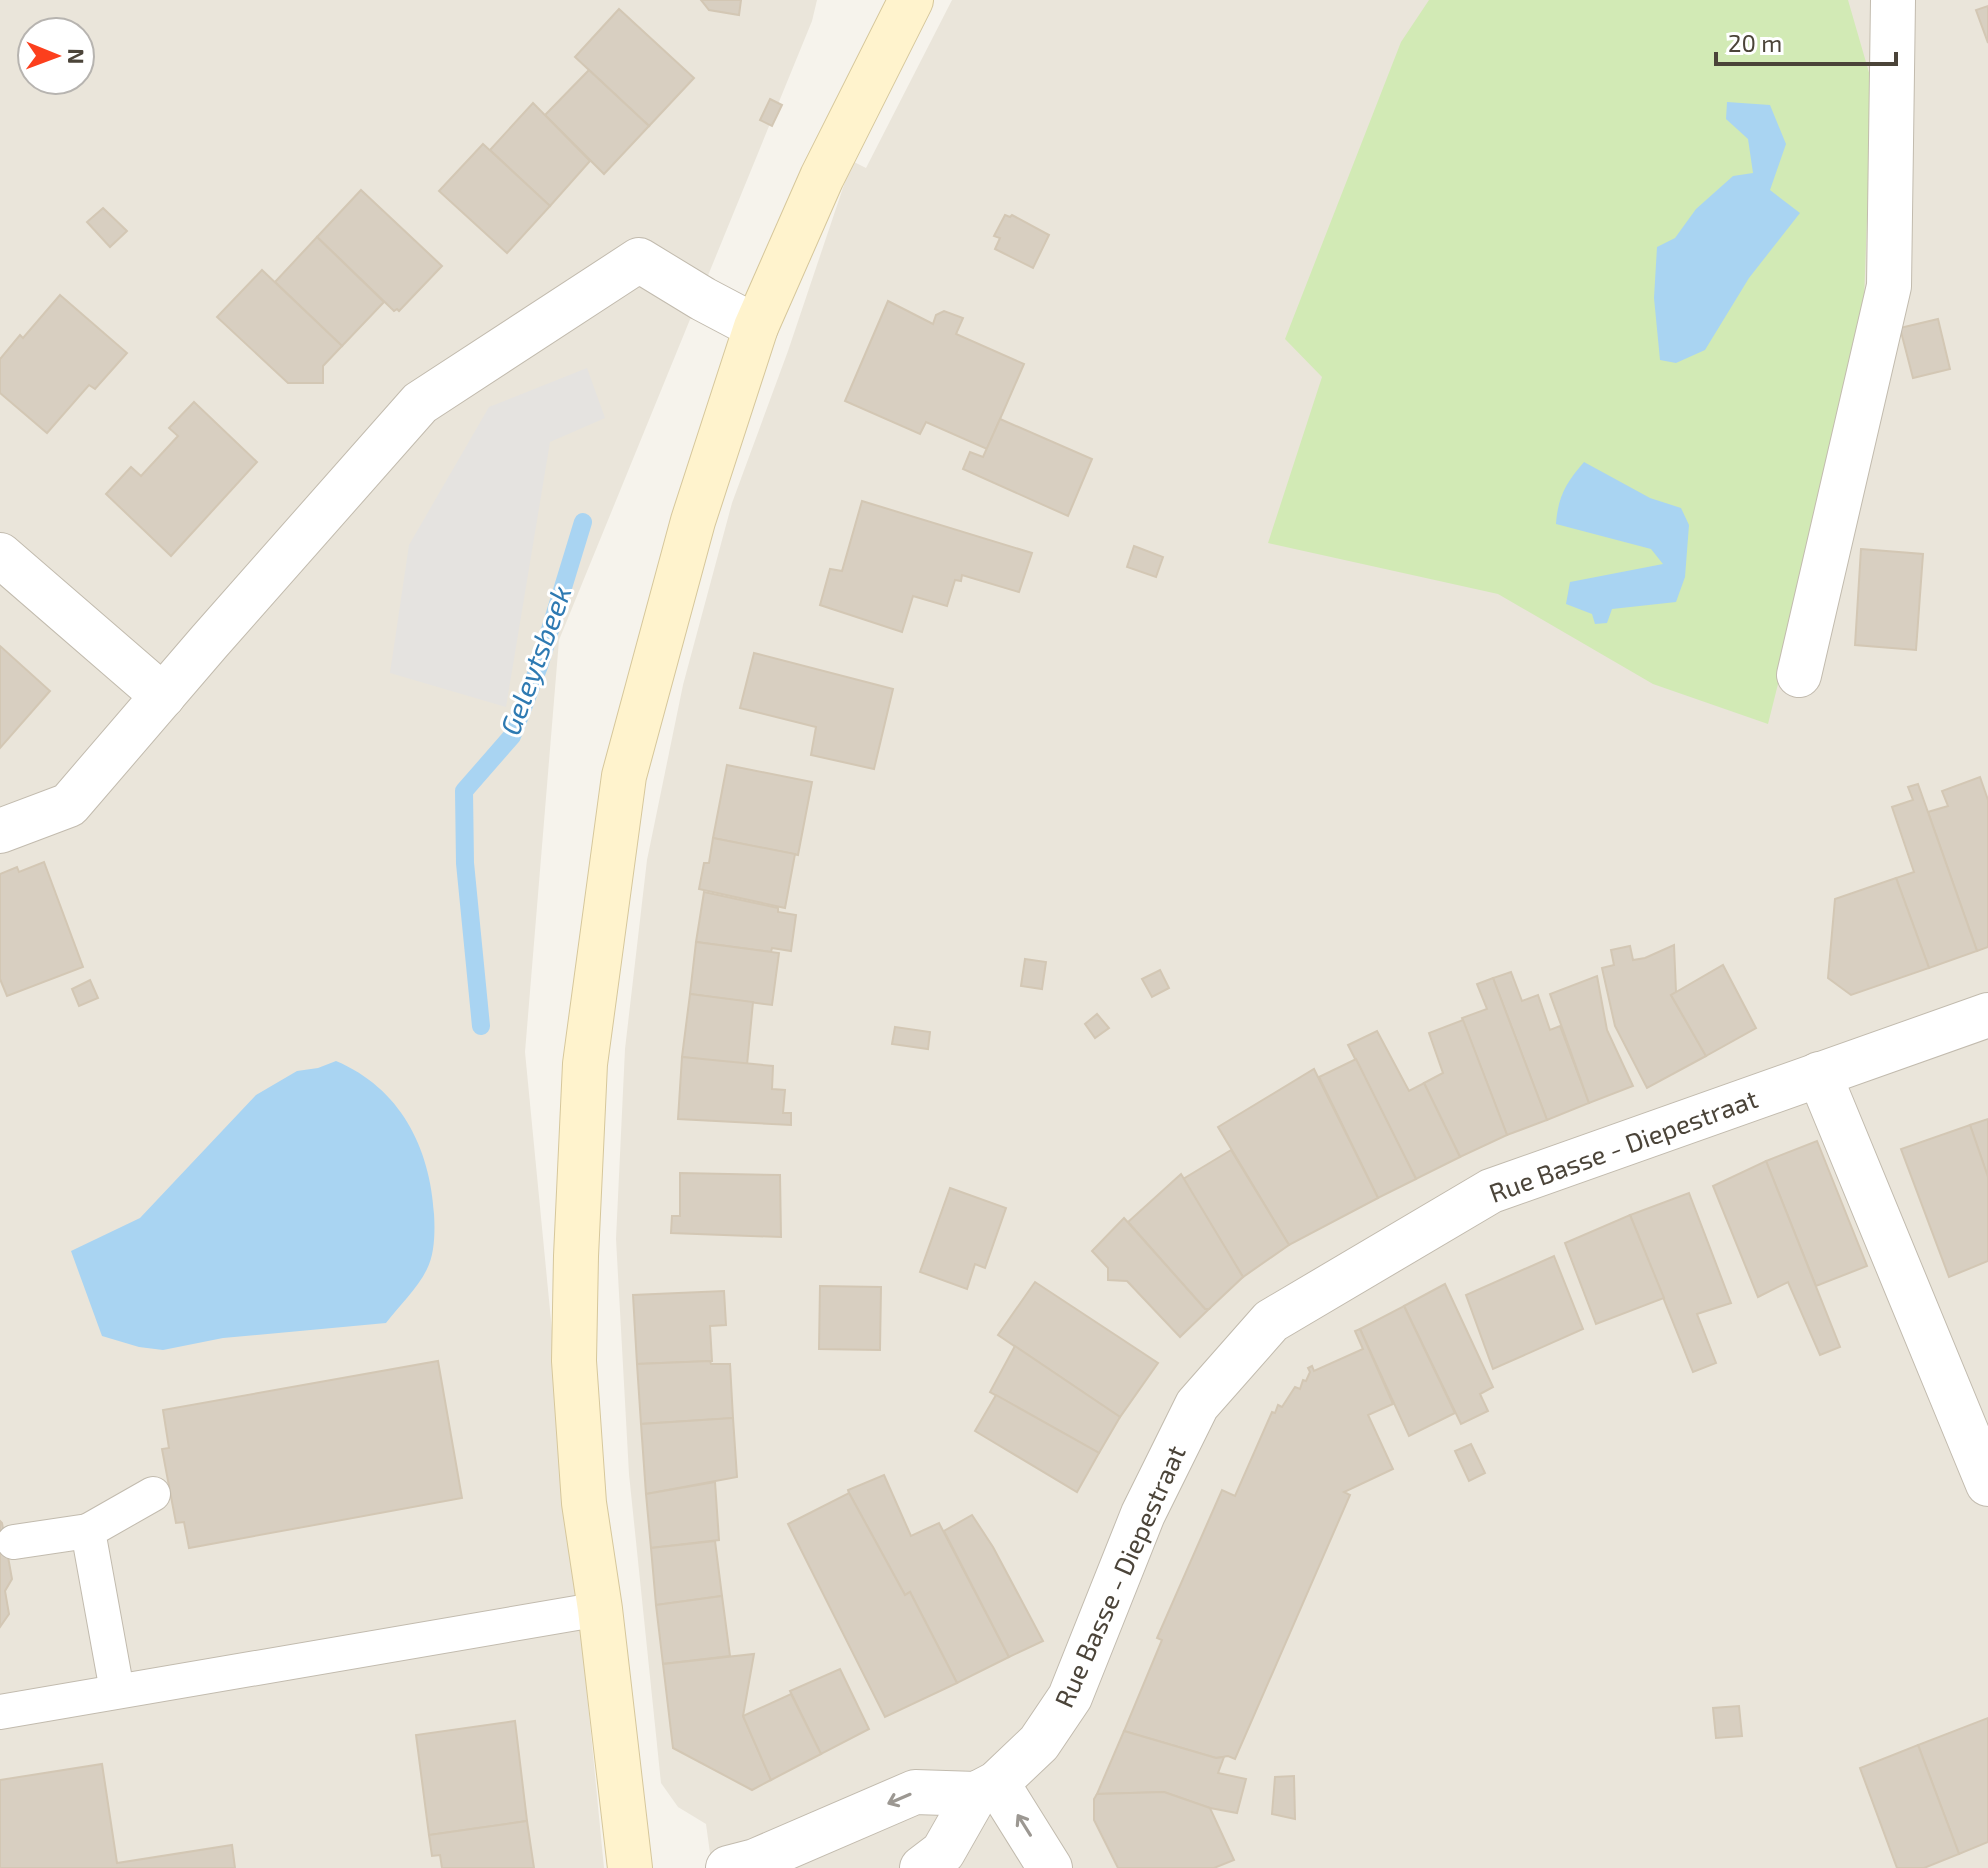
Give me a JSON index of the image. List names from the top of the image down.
{
  "streets": {
    "street": ["Rue Basse - Diepestraat"]
  },
  "water": ["Geleytsbeek"],
  "scale_bar": "20 m",
  "north": "right"
}
